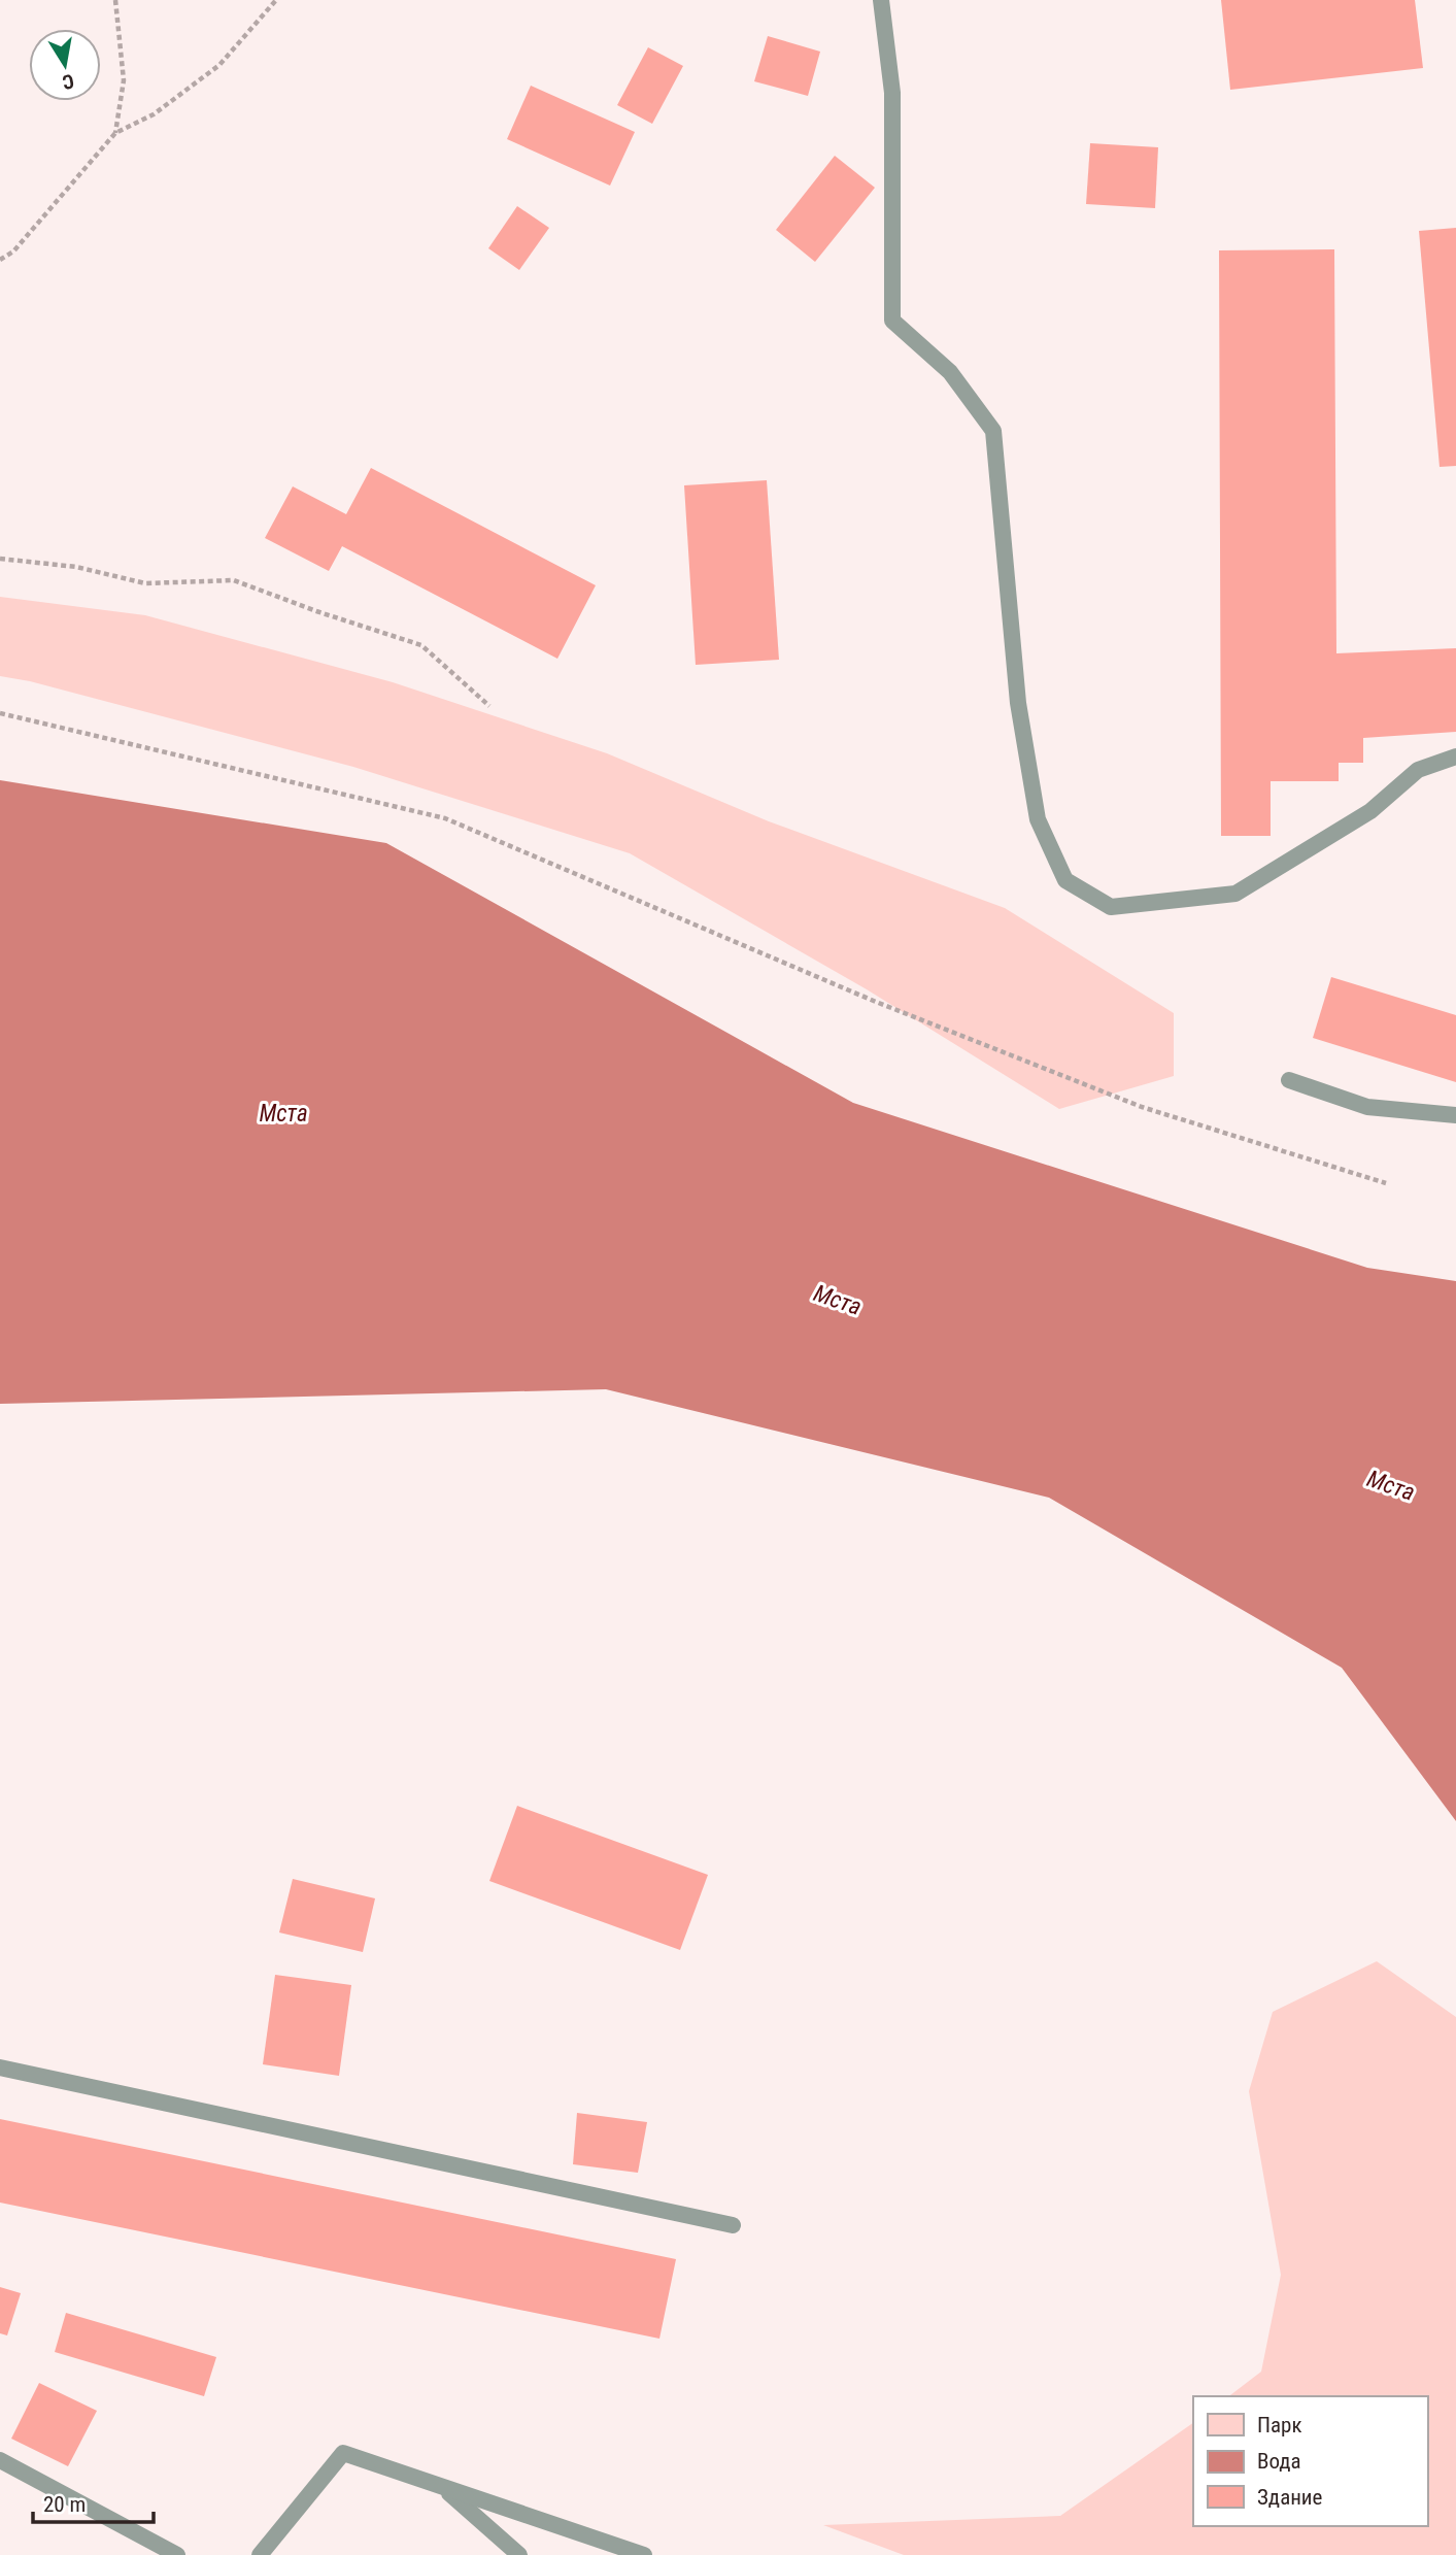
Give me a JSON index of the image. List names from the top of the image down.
{
  "water": ["Мста"],
  "legend": ["Парк", "Вода", "Здание"],
  "scale_bar": "20 m",
  "north": "bottom"
}
